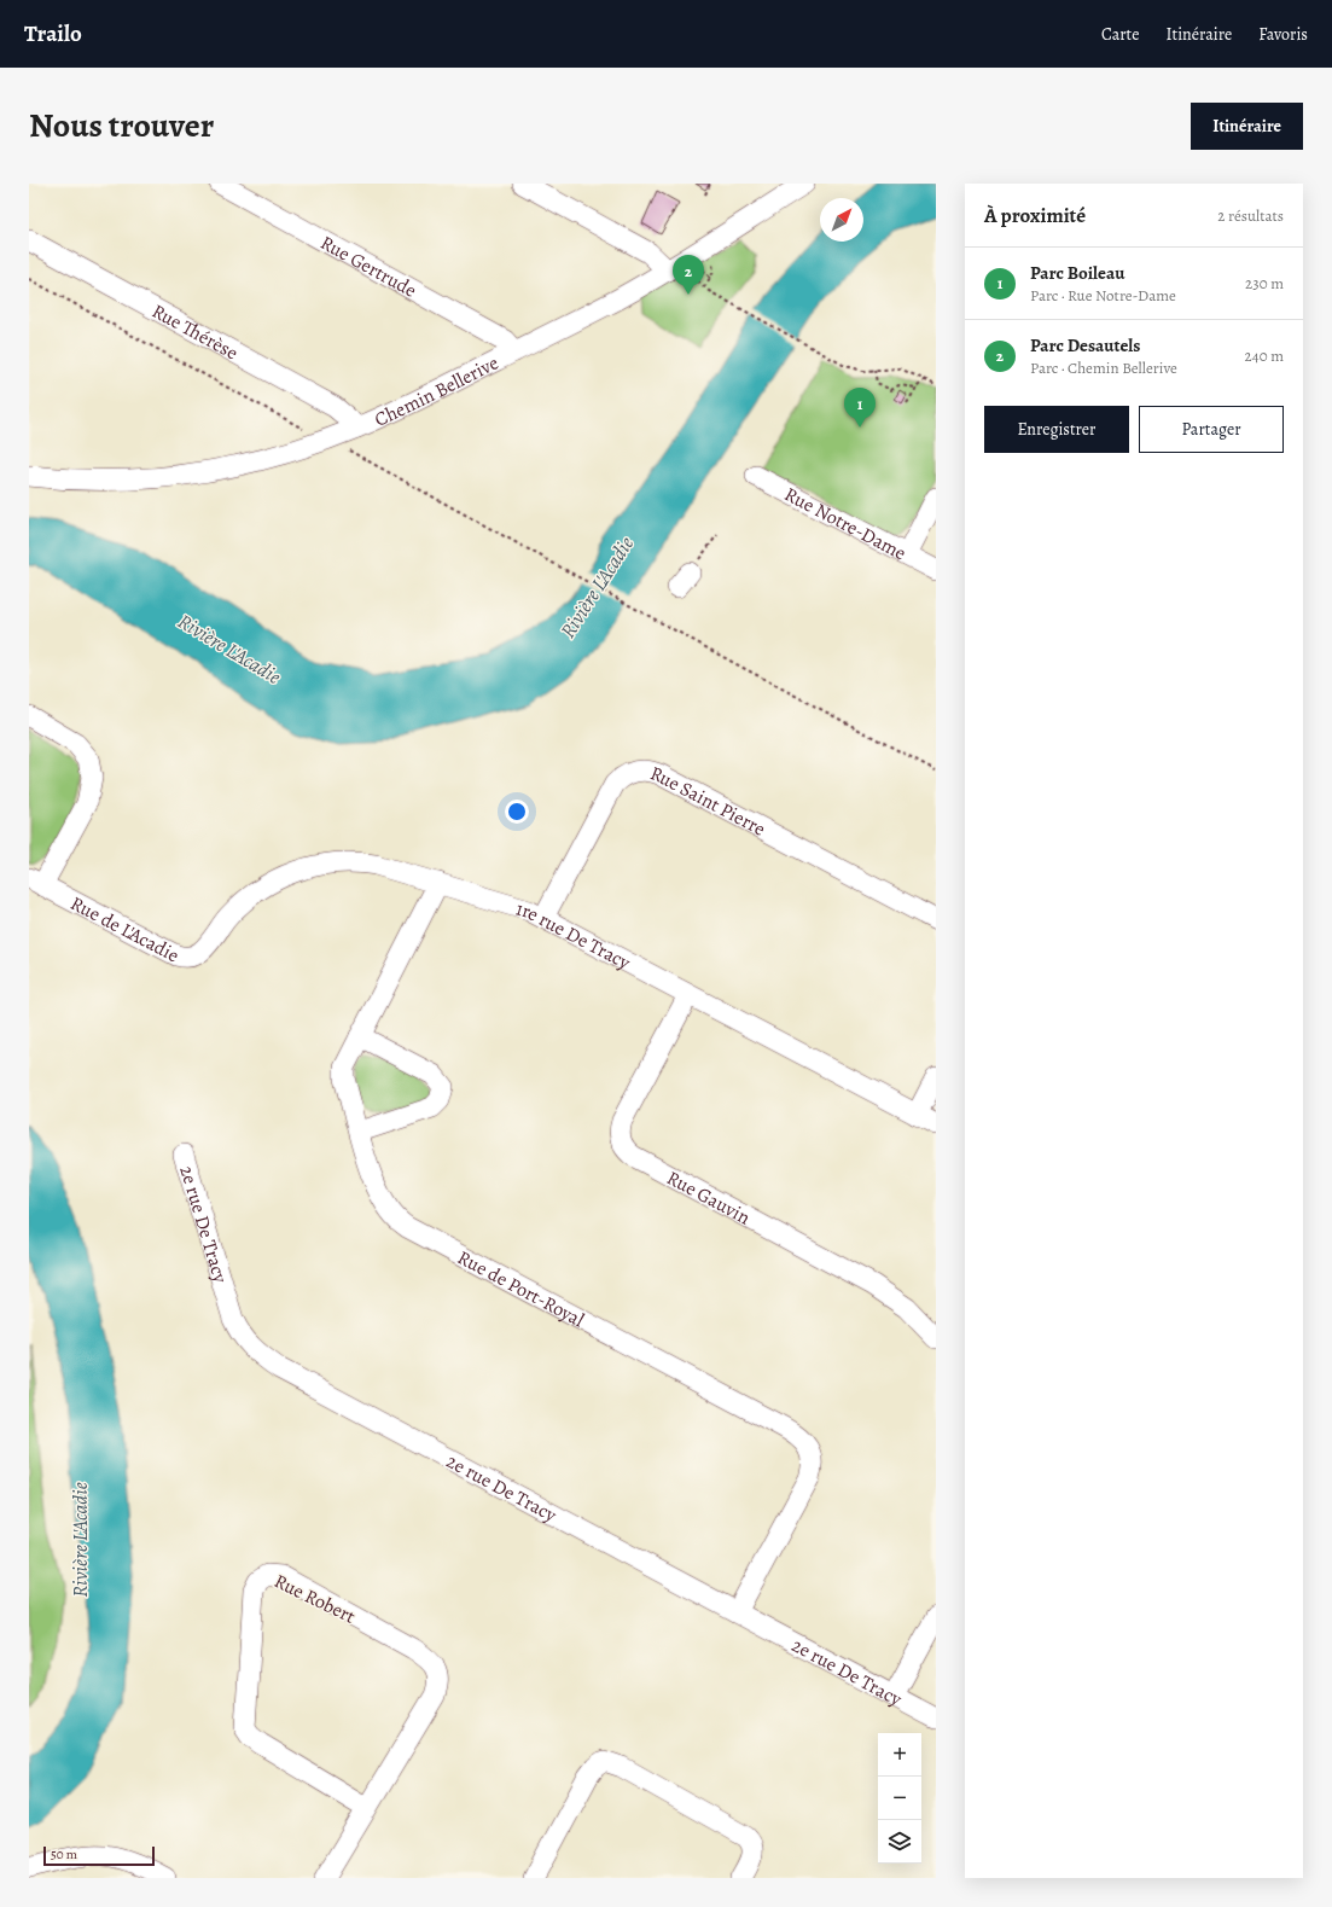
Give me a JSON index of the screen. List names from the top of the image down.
{
  "streets": {
    "street": [
      "Rue Gertrude",
      "Rue Thérèse",
      "Chemin Bellerive",
      "Rue Notre-Dame",
      "Rue Saint Pierre",
      "Rue de L'Acadie",
      "1re rue De Tracy",
      "Rue Gauvin",
      "2e rue De Tracy",
      "Rue de Port-Royal",
      "Rue Robert"
    ]
  },
  "crossings": [
    ["Rue Gertrude", "Chemin Bellerive"],
    ["Rue Thérèse", "Chemin Bellerive"],
    ["Rue Saint Pierre", "1re rue De Tracy"],
    ["Rue de L'Acadie", "1re rue De Tracy"],
    ["1re rue De Tracy", "Rue Gauvin"],
    ["1re rue De Tracy", "Rue de Port-Royal"],
    ["2e rue De Tracy", "Rue de Port-Royal"]
  ],
  "water": ["Rivière L'Acadie"],
  "scale_bar": "50 m",
  "north": "top right",
  "page": {
    "header": "Trailo",
    "nav": ["Carte", "Itinéraire", "Favoris"],
    "title": "Nous trouver",
    "buttons": [
      "Itinéraire",
      ["Enregistrer", "Partager"]
    ],
    "heading": ["À proximité", "2 résultats"],
    "list": [
      {
        "mark": "1",
        "name": "Parc Boileau",
        "note": "Parc · Rue Notre-Dame",
        "value": "230 m"
      },
      {
        "mark": "2",
        "name": "Parc Desautels",
        "note": "Parc · Chemin Bellerive",
        "value": "240 m"
      }
    ],
    "pins": ["2", "1"],
    "map_buttons": ["+", "−"],
    "scale": "50 m"
  }
}
